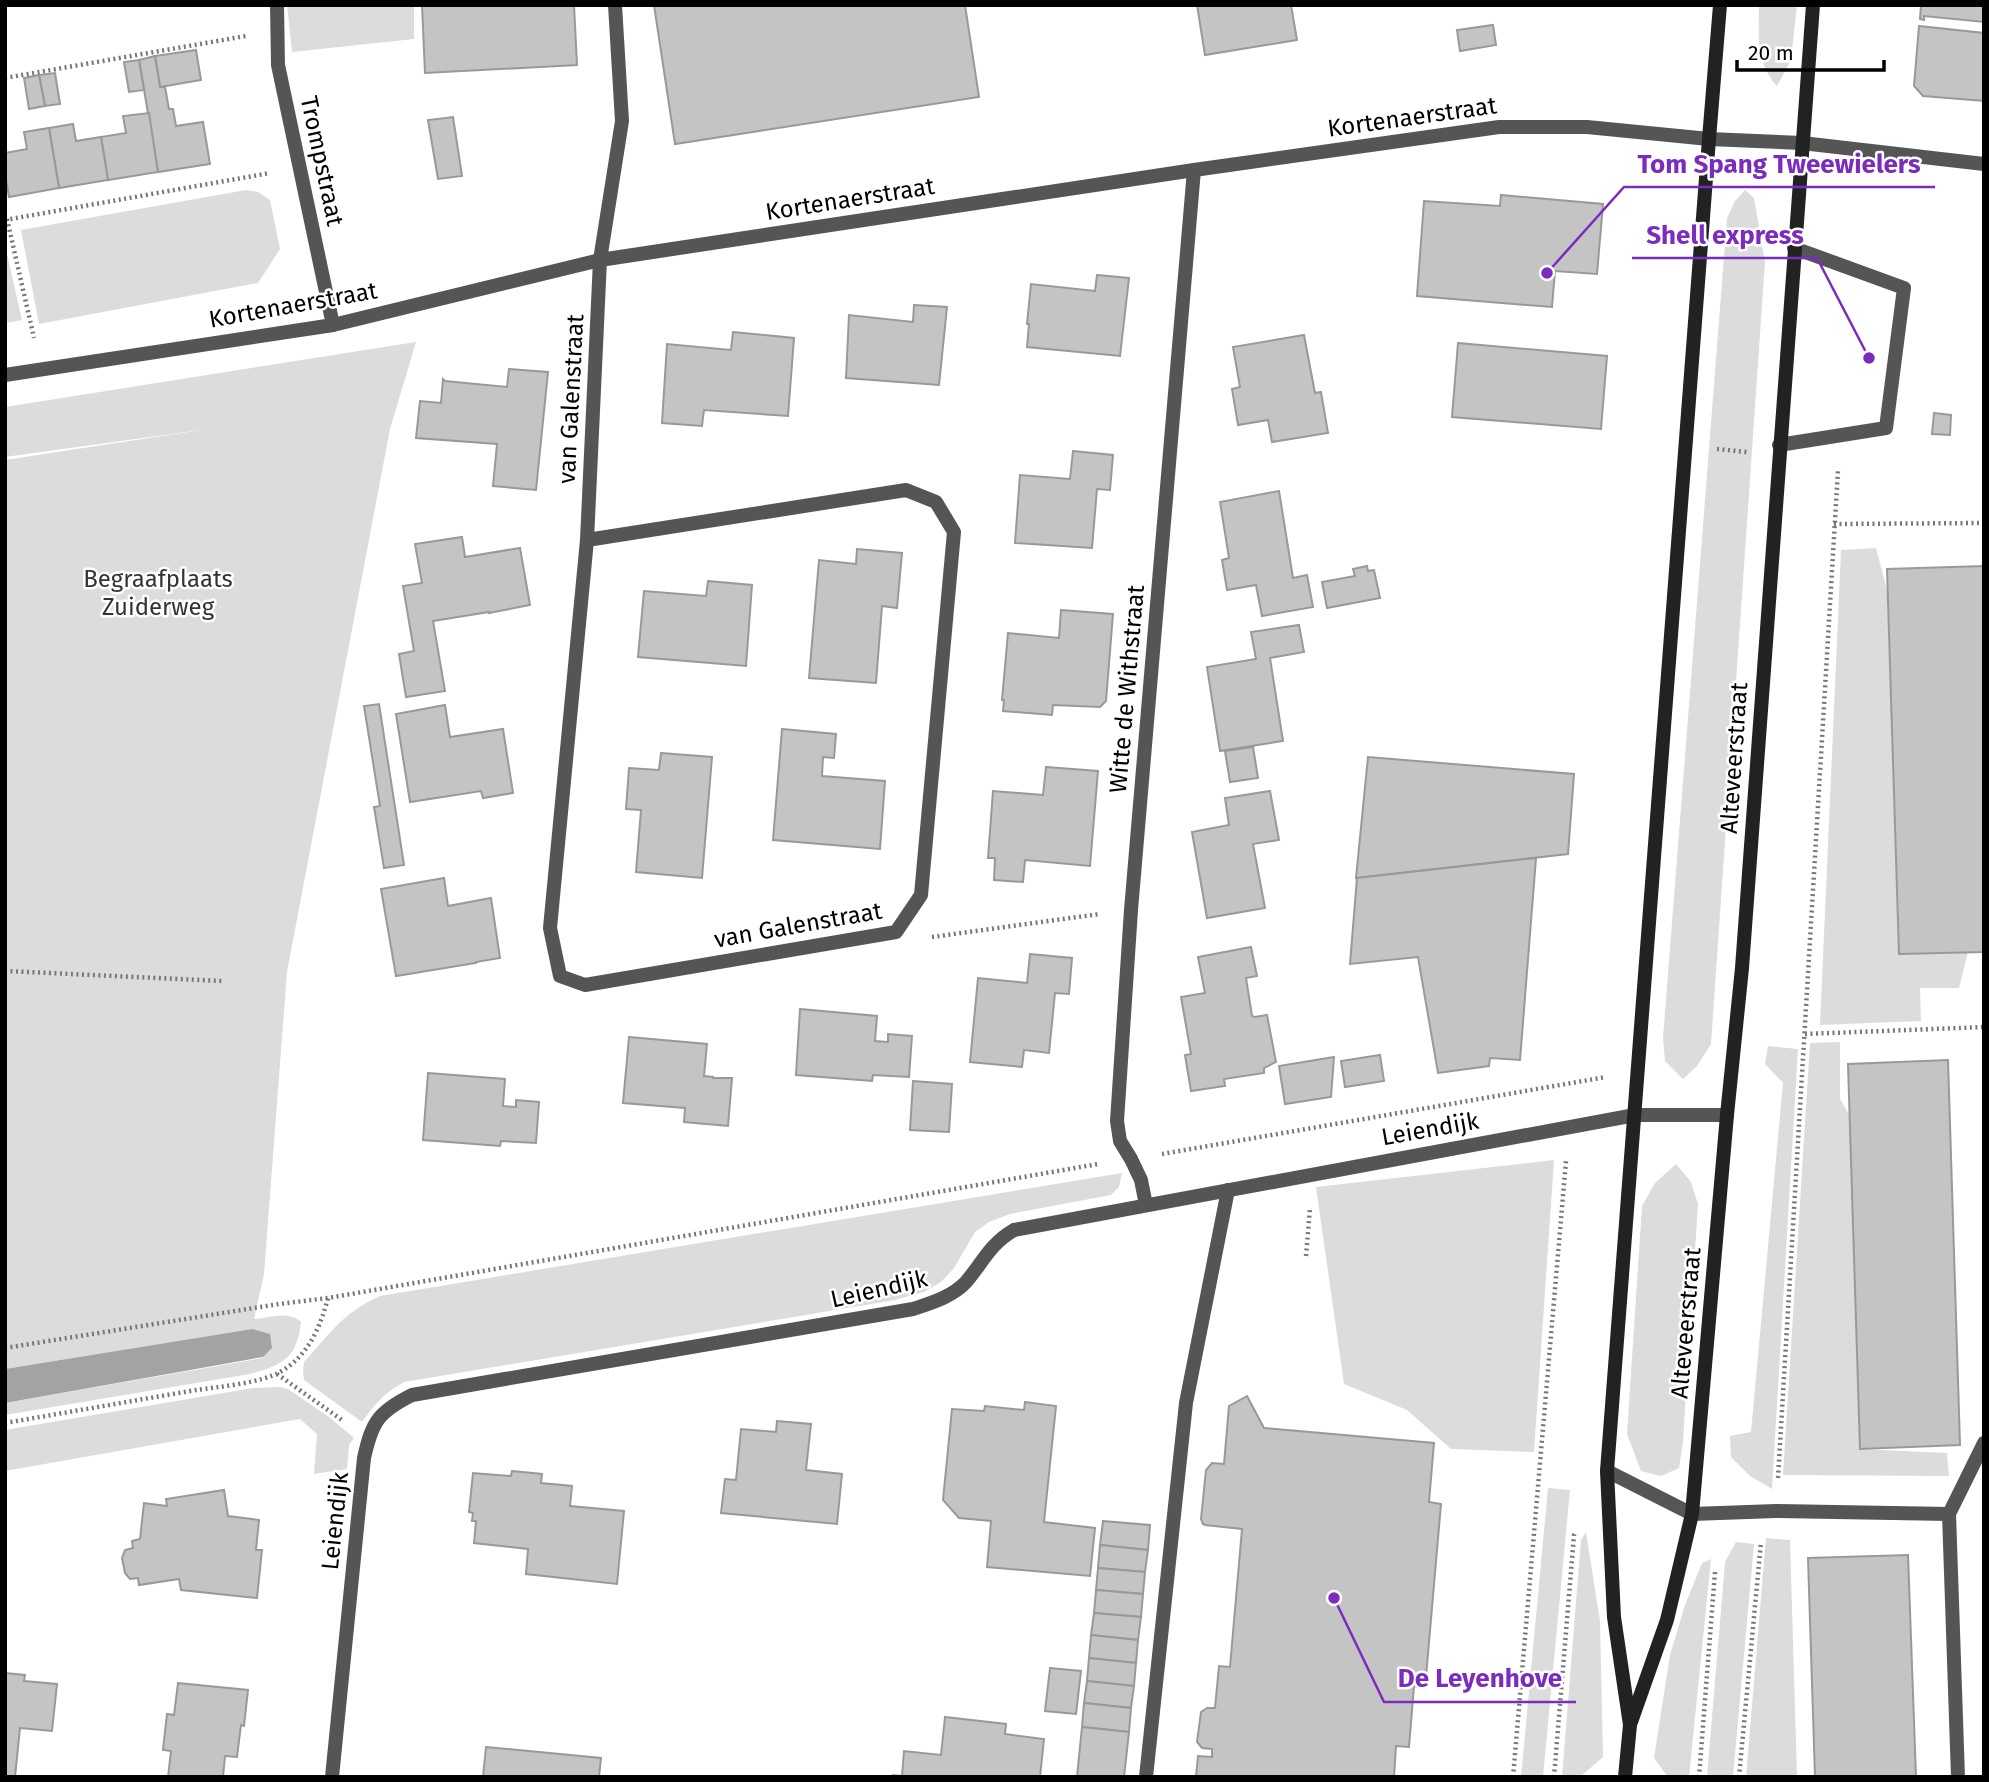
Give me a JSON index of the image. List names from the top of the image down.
{
  "streets": {
    "street": [
      "Kortenaerstraat",
      "Trompstraat",
      "van Galenstraat",
      "Witte de Withstraat",
      "Alteveerstraat",
      "Leiendijk"
    ]
  },
  "crossings": [
    ["Kortenaerstraat", "Trompstraat"],
    ["Kortenaerstraat", "van Galenstraat"],
    ["Kortenaerstraat", "Witte de Withstraat"],
    ["Kortenaerstraat", "Alteveerstraat"],
    ["Witte de Withstraat", "Leiendijk"],
    ["Alteveerstraat", "Leiendijk"]
  ],
  "parks": ["Begraafplaats Zuiderweg"],
  "places": ["Tom Spang Tweewielers", "Shell express", "De Leyenhove"],
  "scale_bar": "20 m"
}
